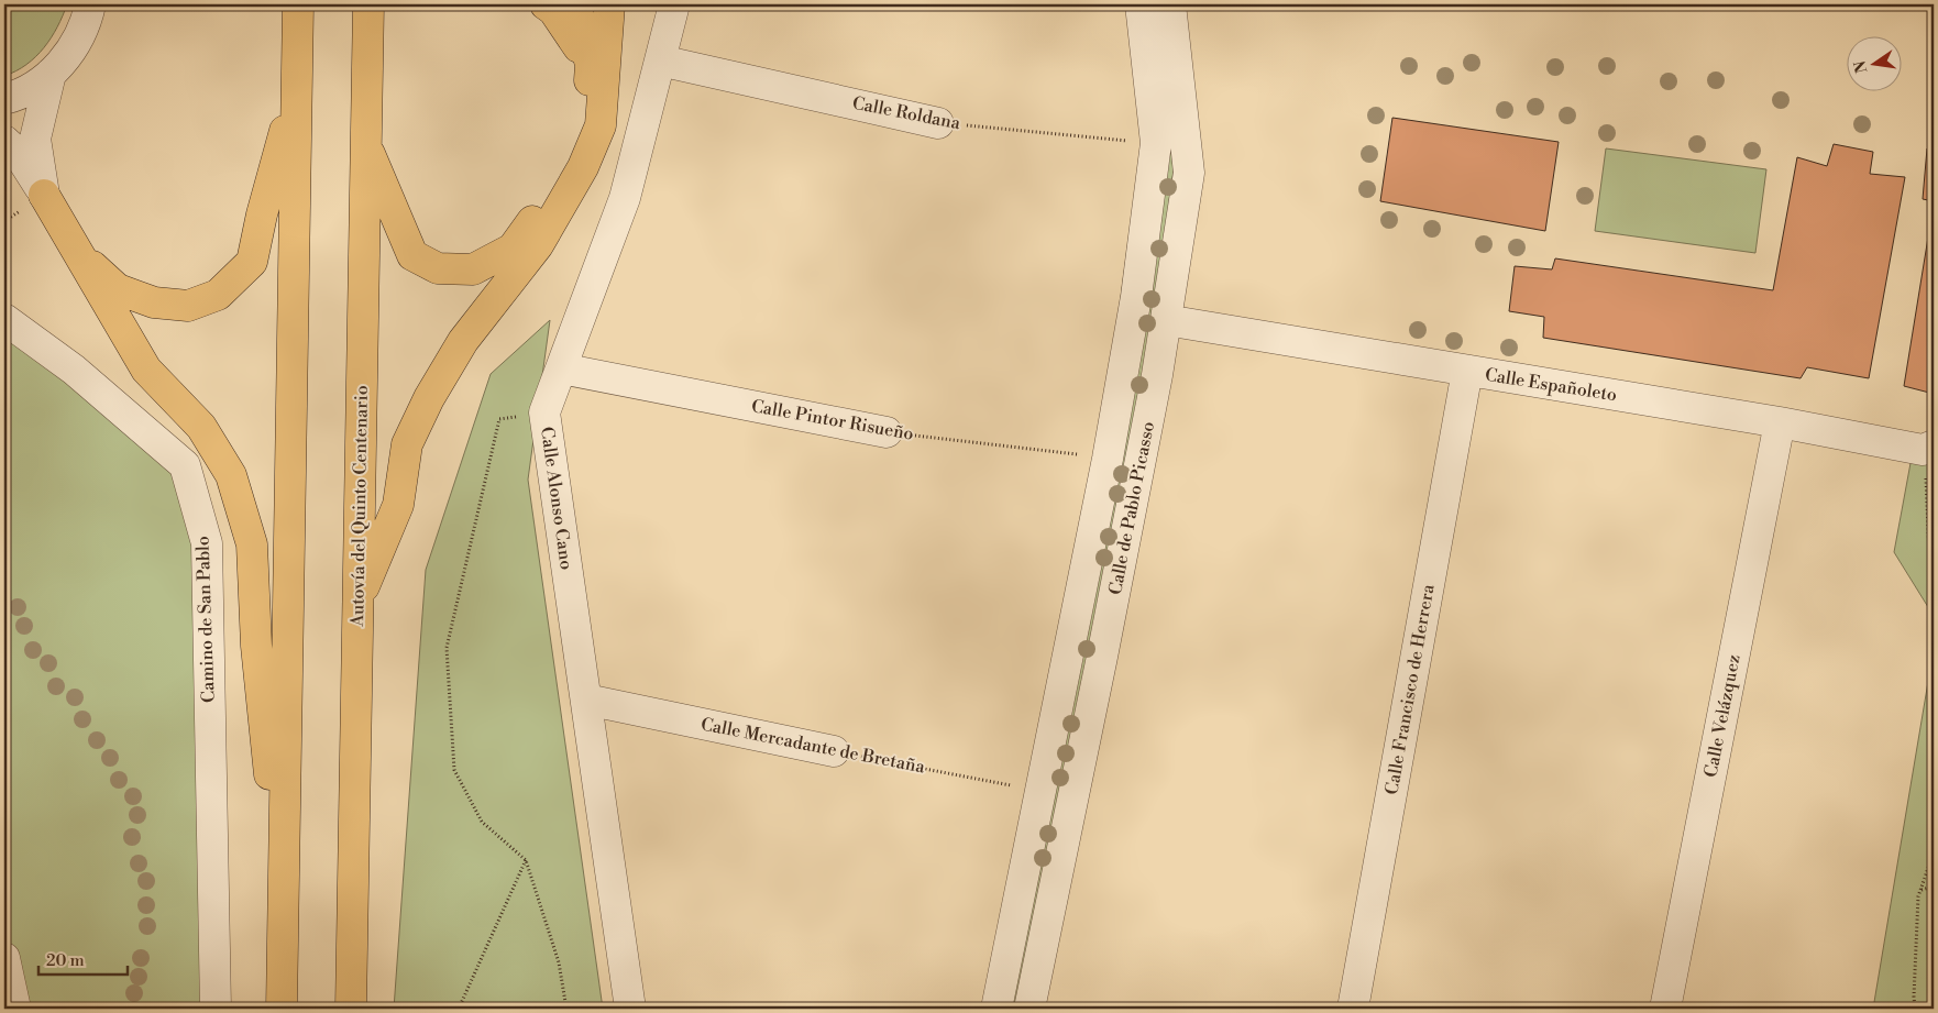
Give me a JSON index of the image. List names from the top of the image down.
{
  "streets": {
    "highway": ["Autovía del Quinto Centenario"],
    "street": [
      "Calle Roldana",
      "Calle Españoleto",
      "Calle Pintor Risueño",
      "Calle Alonso Cano",
      "Calle de Pablo Picasso",
      "Camino de San Pablo",
      "Calle Francisco de Herrera",
      "Calle Velázquez",
      "Calle Mercadante de Bretaña"
    ]
  },
  "crossings": [
    ["Calle Roldana", "Calle Alonso Cano"],
    ["Calle Roldana", "Calle de Pablo Picasso"],
    ["Calle Españoleto", "Calle de Pablo Picasso"],
    ["Calle Españoleto", "Calle Francisco de Herrera"],
    ["Calle Españoleto", "Calle Velázquez"],
    ["Calle Pintor Risueño", "Calle Alonso Cano"],
    ["Calle Pintor Risueño", "Calle de Pablo Picasso"],
    ["Calle Alonso Cano", "Calle Mercadante de Bretaña"],
    ["Calle de Pablo Picasso", "Calle Mercadante de Bretaña"]
  ],
  "scale_bar": "20 m",
  "north": "left"
}
